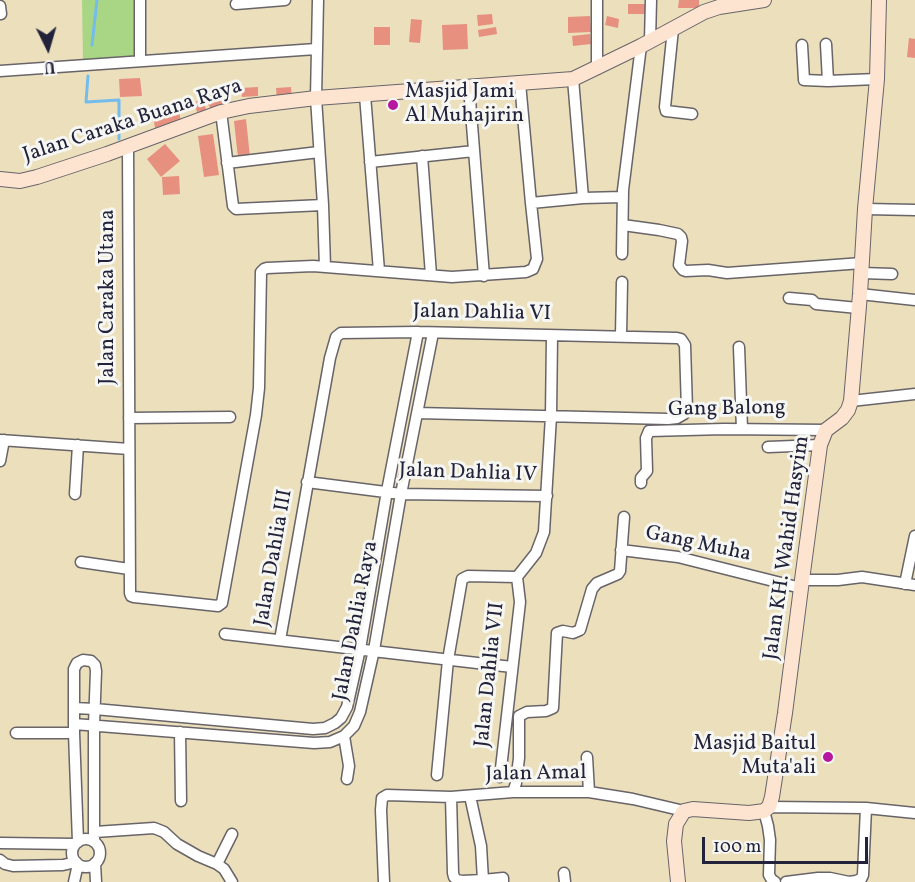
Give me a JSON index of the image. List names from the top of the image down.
{
  "streets": {
    "street": [
      "Jalan Caraka Buana Raya",
      "Jalan Caraka Utana",
      "Jalan Dahlia VI",
      "Gang Balong",
      "Jalan Dahlia IV",
      "Gang Muha",
      "Jalan KH. Wahid Hasyim",
      "Jalan Dahlia III",
      "Jalan Dahlia Raya",
      "Jalan Dahlia VII",
      "Jalan Amal"
    ]
  },
  "crossings": [
    ["Jalan Caraka Buana Raya", "Jalan Caraka Utana"],
    ["Jalan Dahlia VI", "Jalan Dahlia III"],
    ["Jalan Dahlia VI", "Jalan Dahlia Raya"],
    ["Gang Balong", "Jalan KH. Wahid Hasyim"],
    ["Jalan Dahlia IV", "Jalan Dahlia III"],
    ["Jalan Dahlia IV", "Jalan Dahlia Raya"],
    ["Gang Muha", "Jalan KH. Wahid Hasyim"],
    ["Jalan Dahlia III", "Jalan Dahlia Raya"]
  ],
  "places": ["Masjid Jami Al Muhajirin", "Masjid Baitul Muta'ali"],
  "scale_bar": "100 m",
  "north": "bottom"
}
